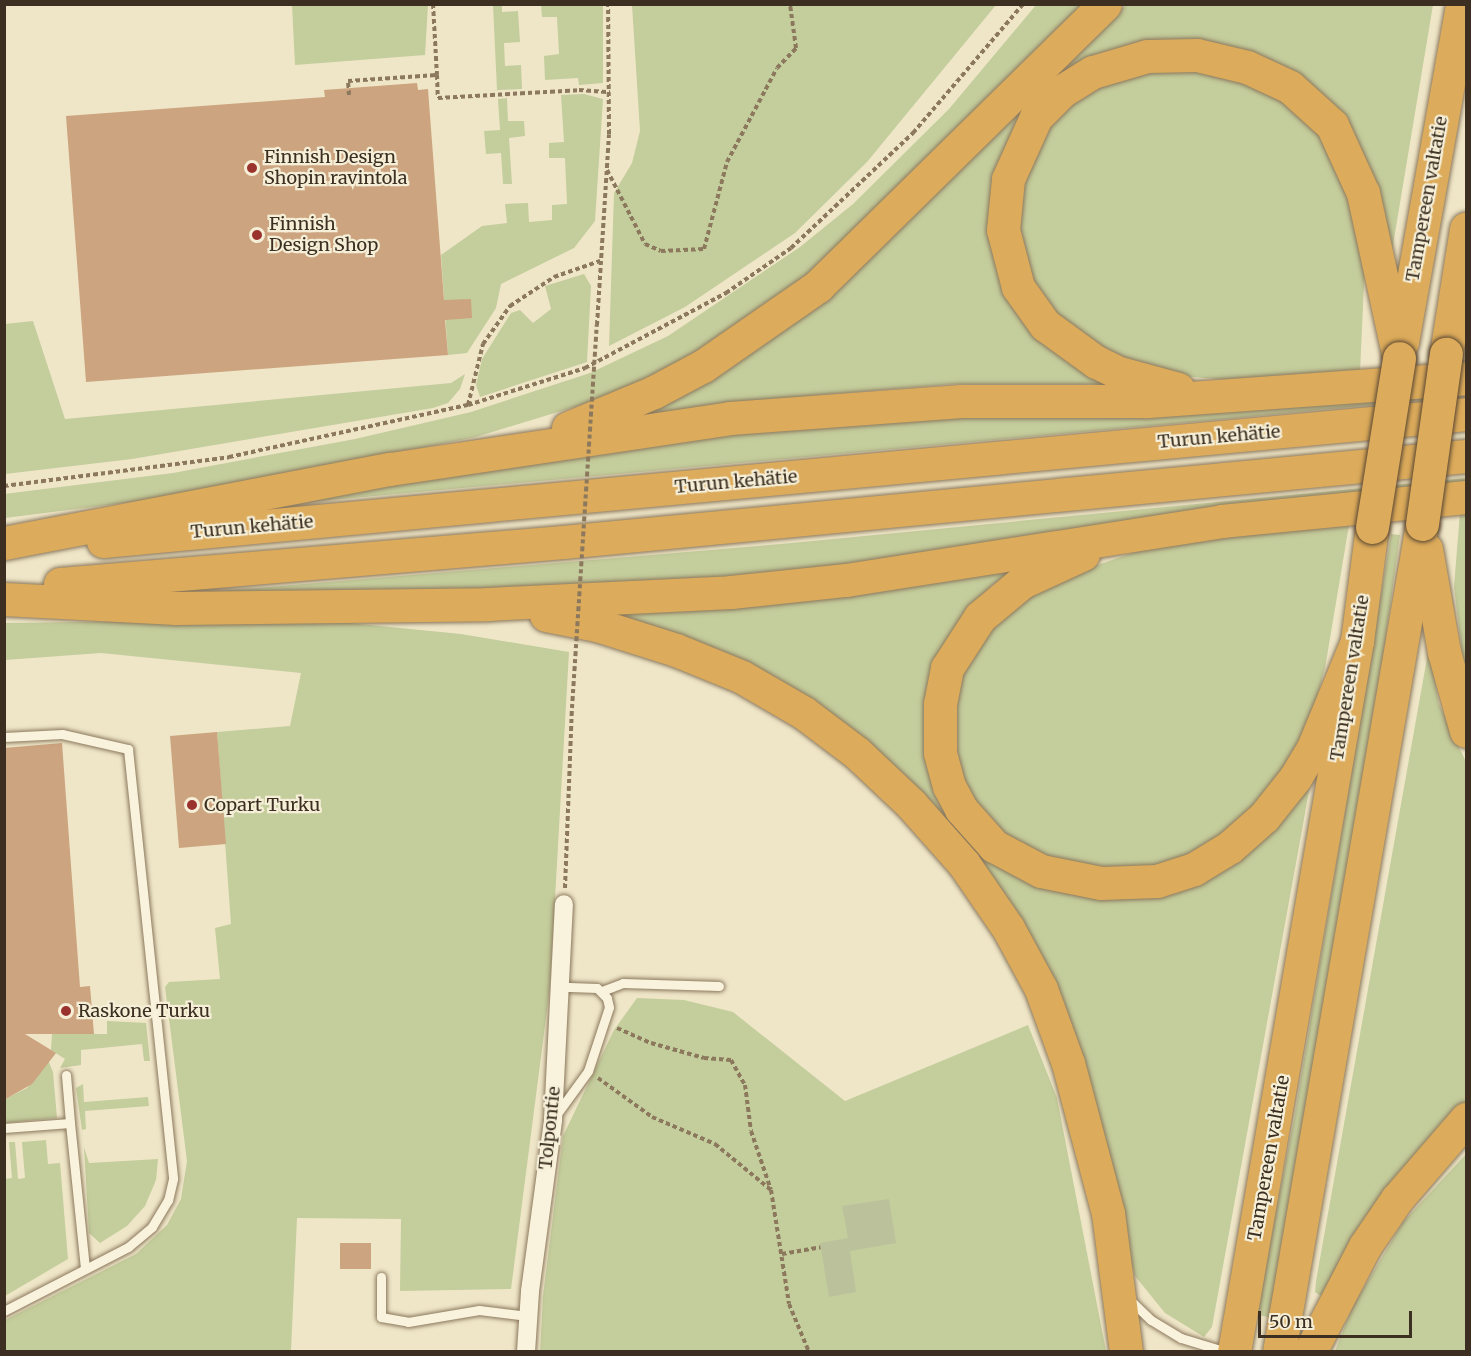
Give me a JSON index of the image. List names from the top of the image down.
{
  "streets": {
    "highway": ["Tampereen valtatie", "Turun kehätie"],
    "street": ["Tolpontie"]
  },
  "places": [
    "Finnish Design Shopin ravintola",
    "Finnish Design Shop",
    "Copart Turku",
    "Raskone Turku"
  ],
  "scale_bar": "50 m"
}
